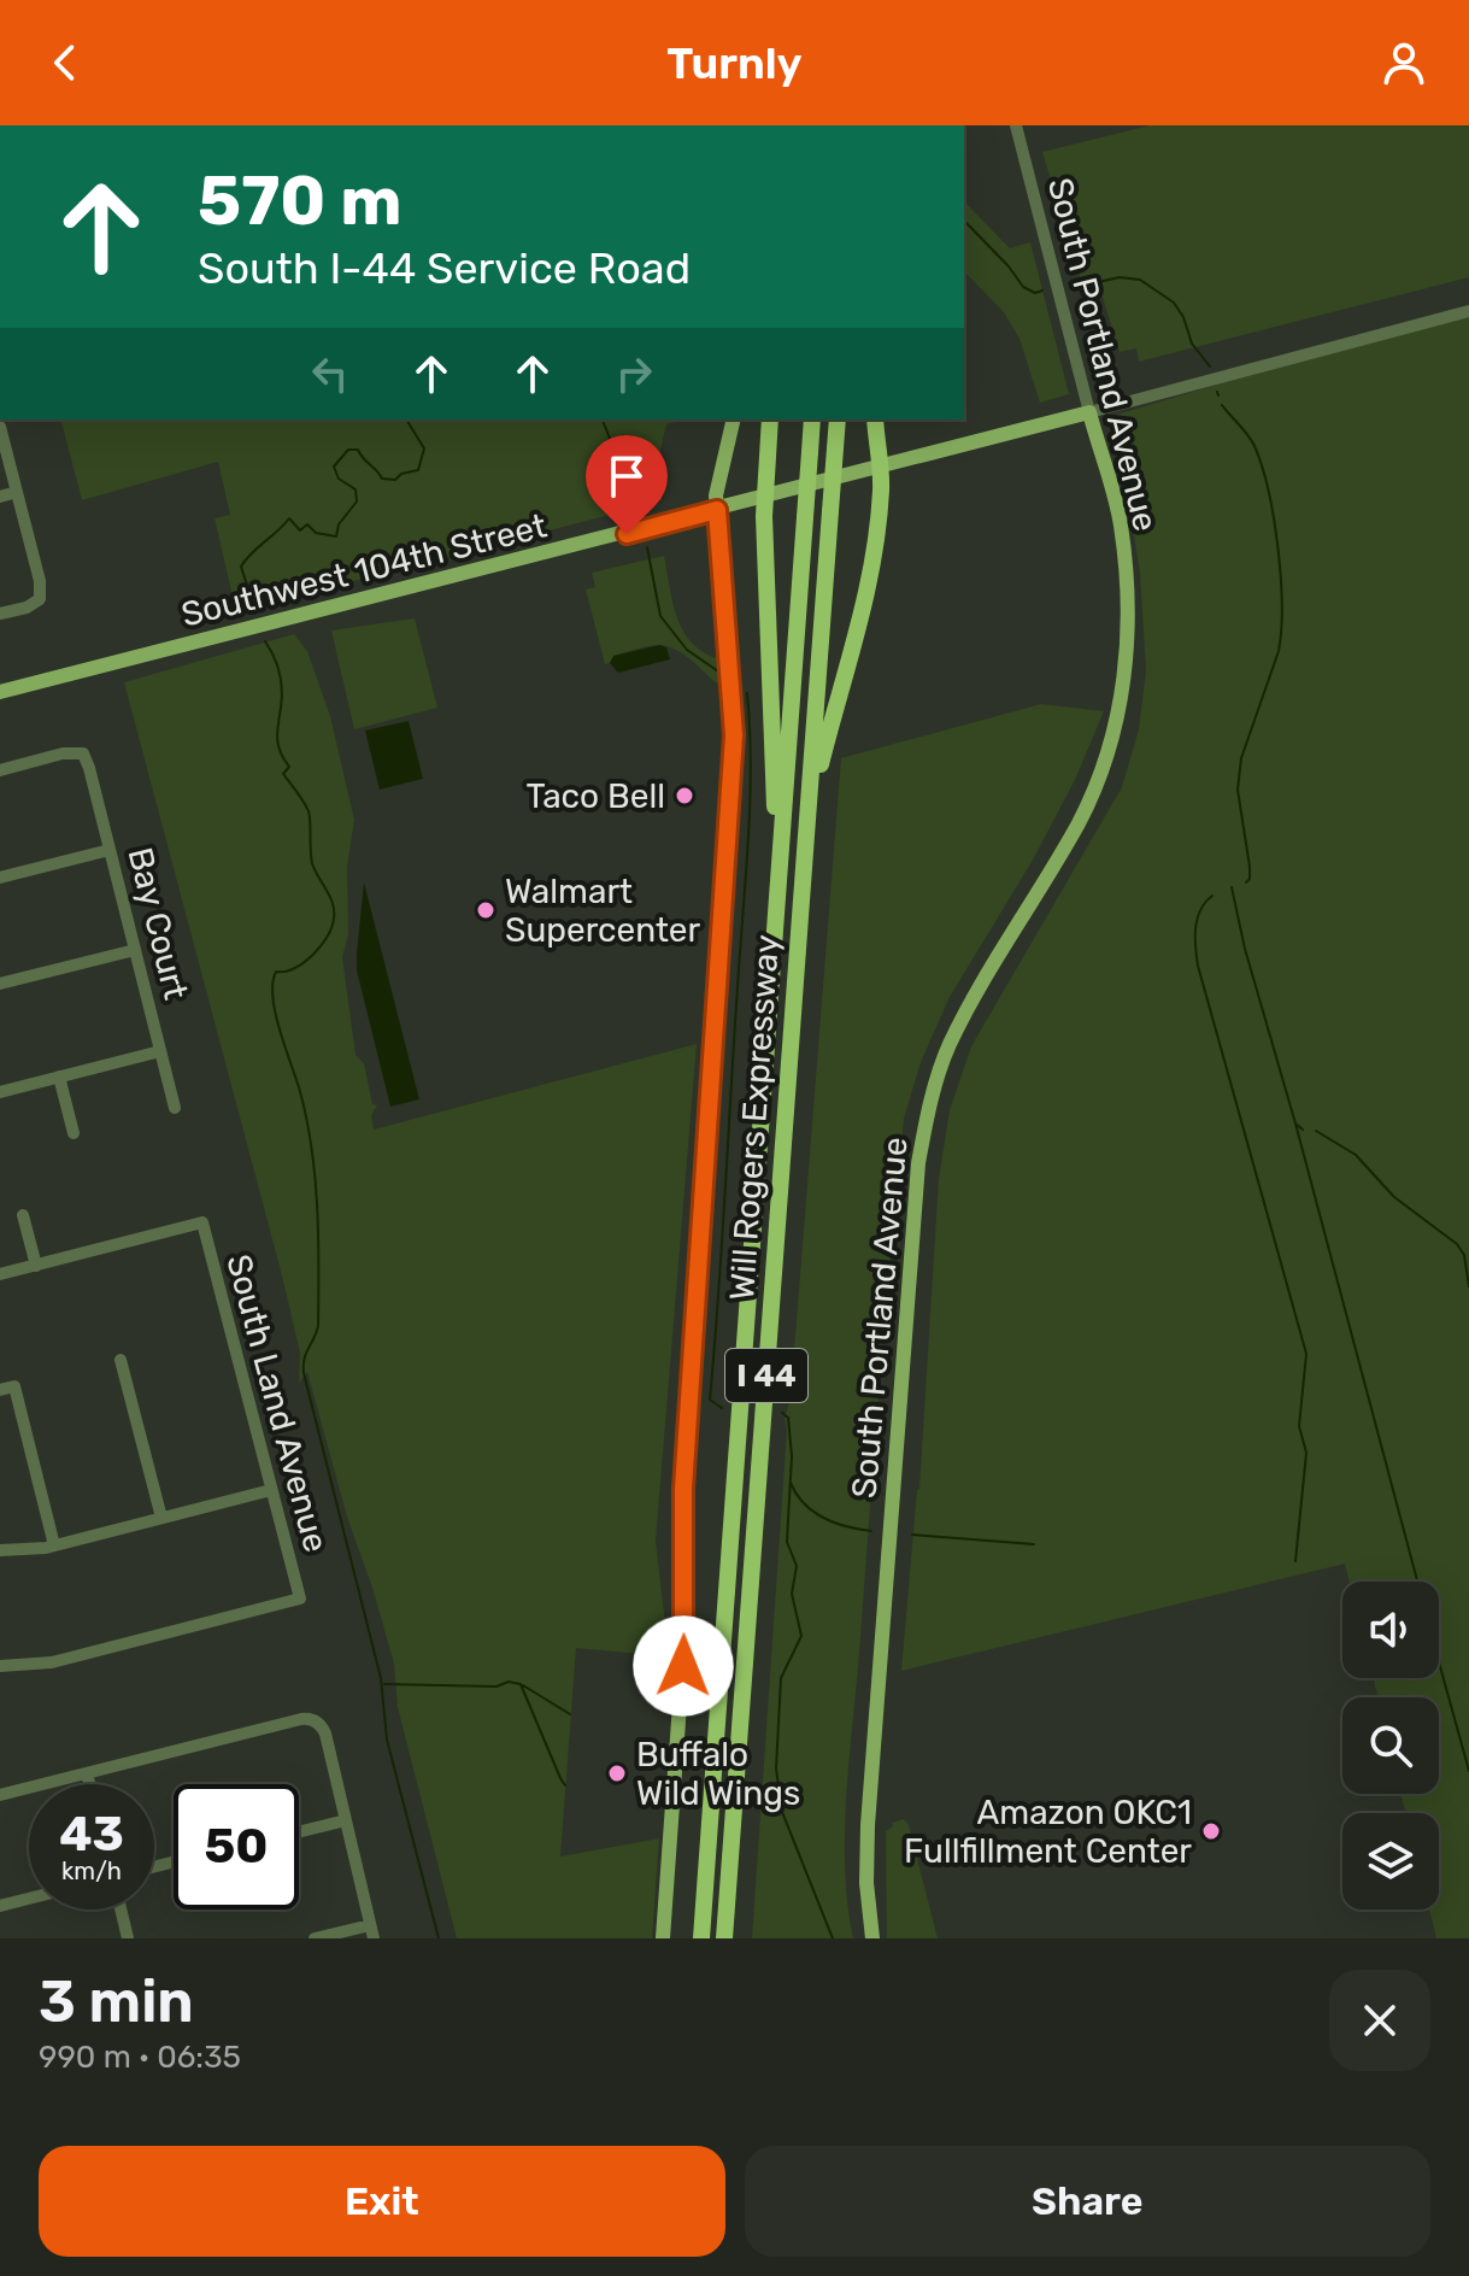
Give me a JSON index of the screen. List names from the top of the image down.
{
  "streets": {
    "highway": ["Will Rogers Expressway", "I 44"],
    "main road": ["South Portland Avenue", "Southwest 104th Street"],
    "street": ["Bay Court", "South Land Avenue"]
  },
  "crossings": [
    ["South Portland Avenue", "Southwest 104th Street"]
  ],
  "places": [
    "Taco Bell",
    "Walmart Supercenter",
    "Buffalo Wild Wings",
    "Amazon OKC1 Fullfillment Center"
  ],
  "page": {
    "header": "Turnly",
    "turn": ["570 m", "South I-44 Service Road"],
    "speed": "43 km/h",
    "limit": "50",
    "heading": ["3 min", "990 m · 06:35"],
    "buttons": ["Exit", "Share"]
  }
}
